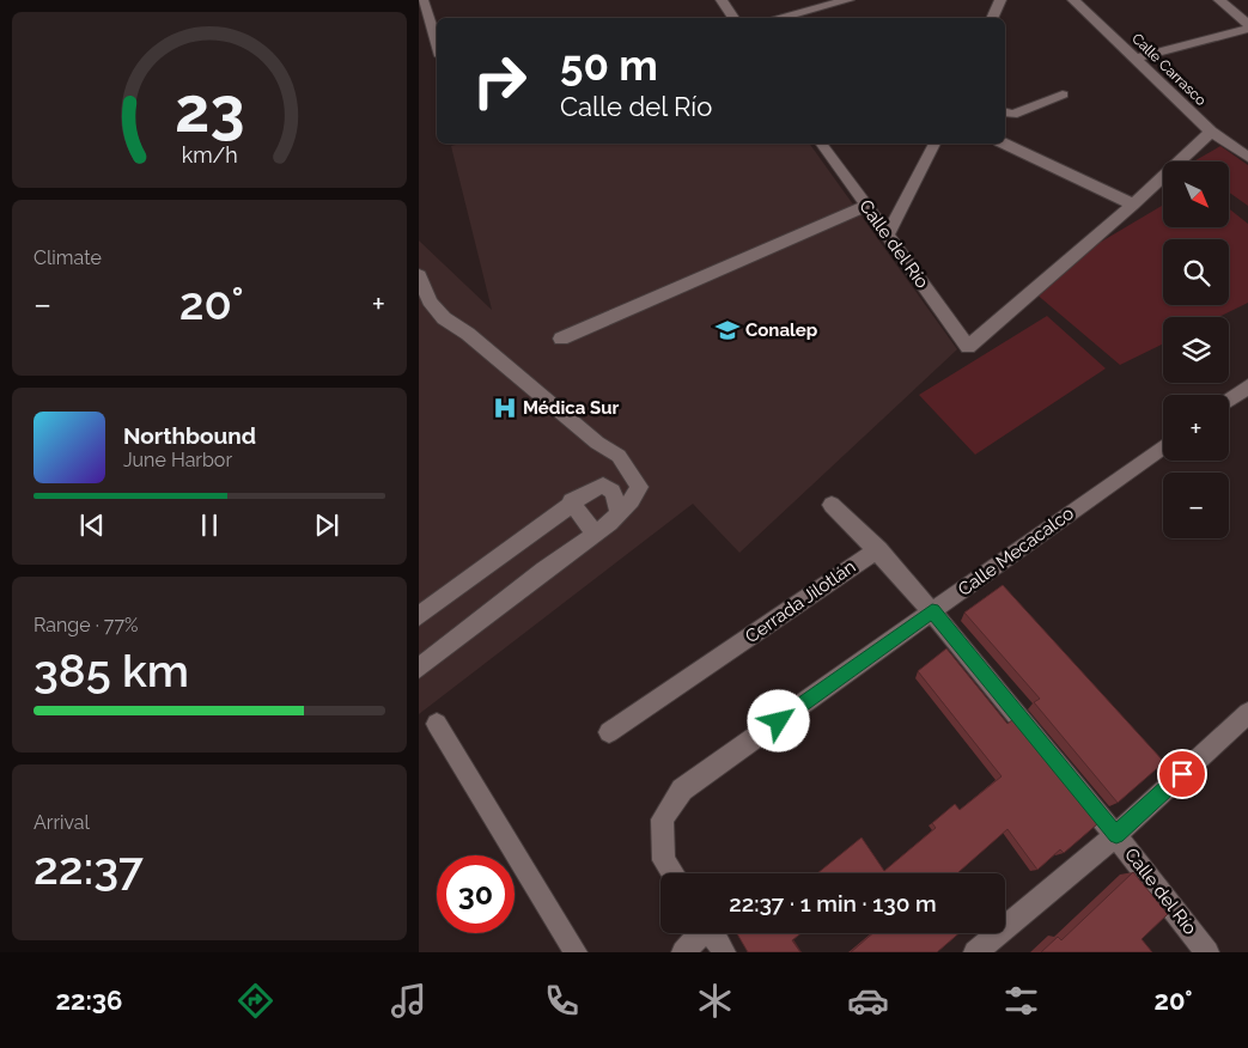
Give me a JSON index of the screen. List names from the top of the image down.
{
  "streets": {
    "street": [
      "Calle Carrasco",
      "Calle del Río",
      "Calle Mecacalco",
      "Cerrada Jilotlán"
    ]
  },
  "crossings": [
    ["Calle del Río", "Calle Mecacalco"],
    ["Calle del Río", "Cerrada Jilotlán"]
  ],
  "places": {
    "school or university": ["Conalep"],
    "hospital": ["Médica Sur"]
  },
  "north": "bottom right",
  "page": {
    "turn": ["50 m", "Calle del Río"],
    "map_buttons": ["+", "−"],
    "tile": [
      "Climate",
      ["Range · 77%", "385 km"],
      ["Arrival", "22:37"]
    ],
    "heat": ["−", "20°", "+"],
    "song": ["Northbound", "June Harbor"],
    "limit": "30",
    "trip": "22:37 · 1 min · 130 m",
    "tabs": ["22:36", "20°"],
    "gauge": ["23", "km/h"]
  }
}
